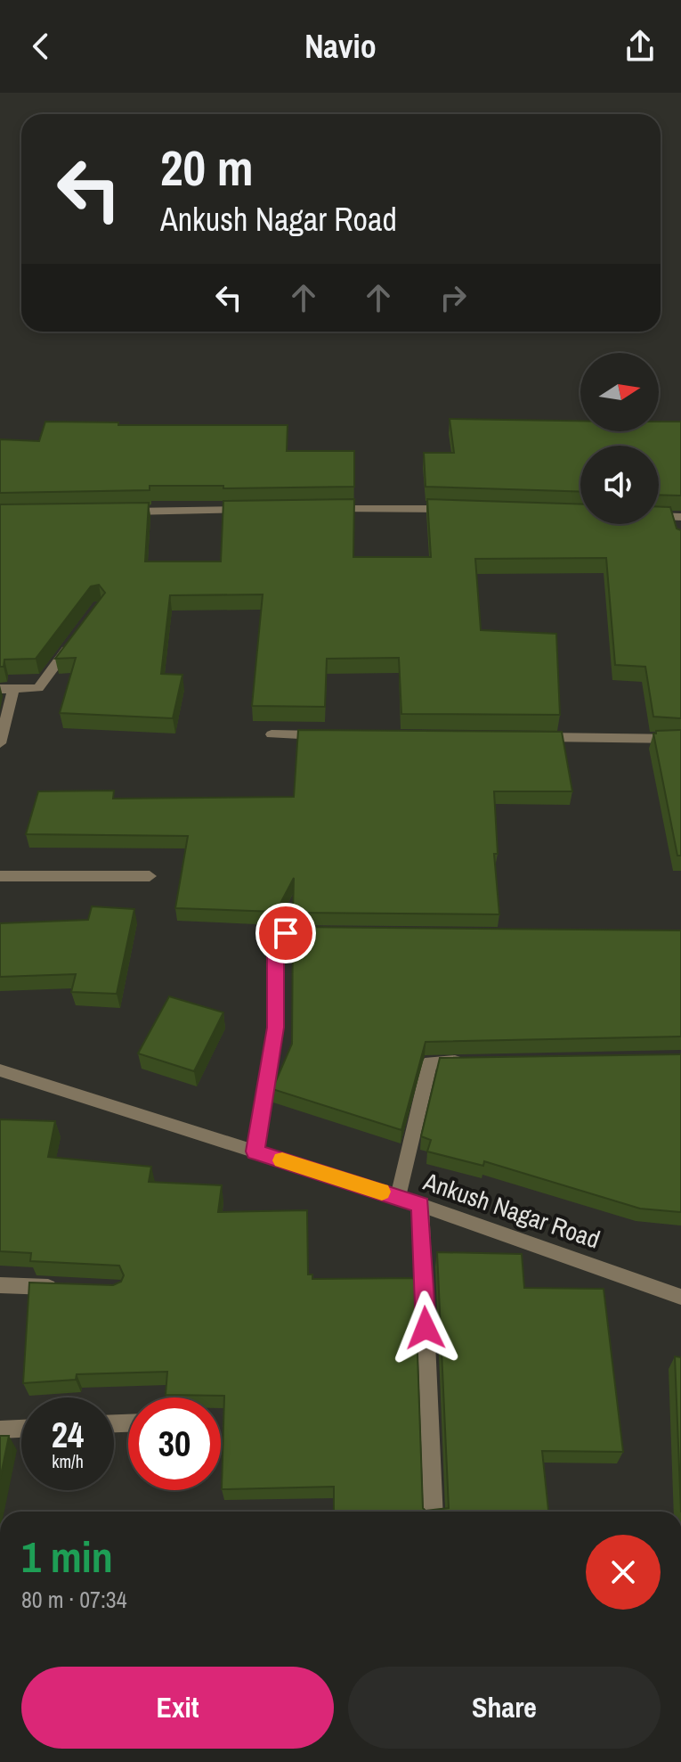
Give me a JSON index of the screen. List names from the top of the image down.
{
  "streets": {
    "street": ["Ankush Nagar Road"]
  },
  "north": "right",
  "page": {
    "header": "Navio",
    "turn": ["20 m", "Ankush Nagar Road"],
    "speed": "24 km/h",
    "limit": "30",
    "heading": ["1 min", "80 m · 07:34"],
    "buttons": ["Exit", "Share"]
  }
}
